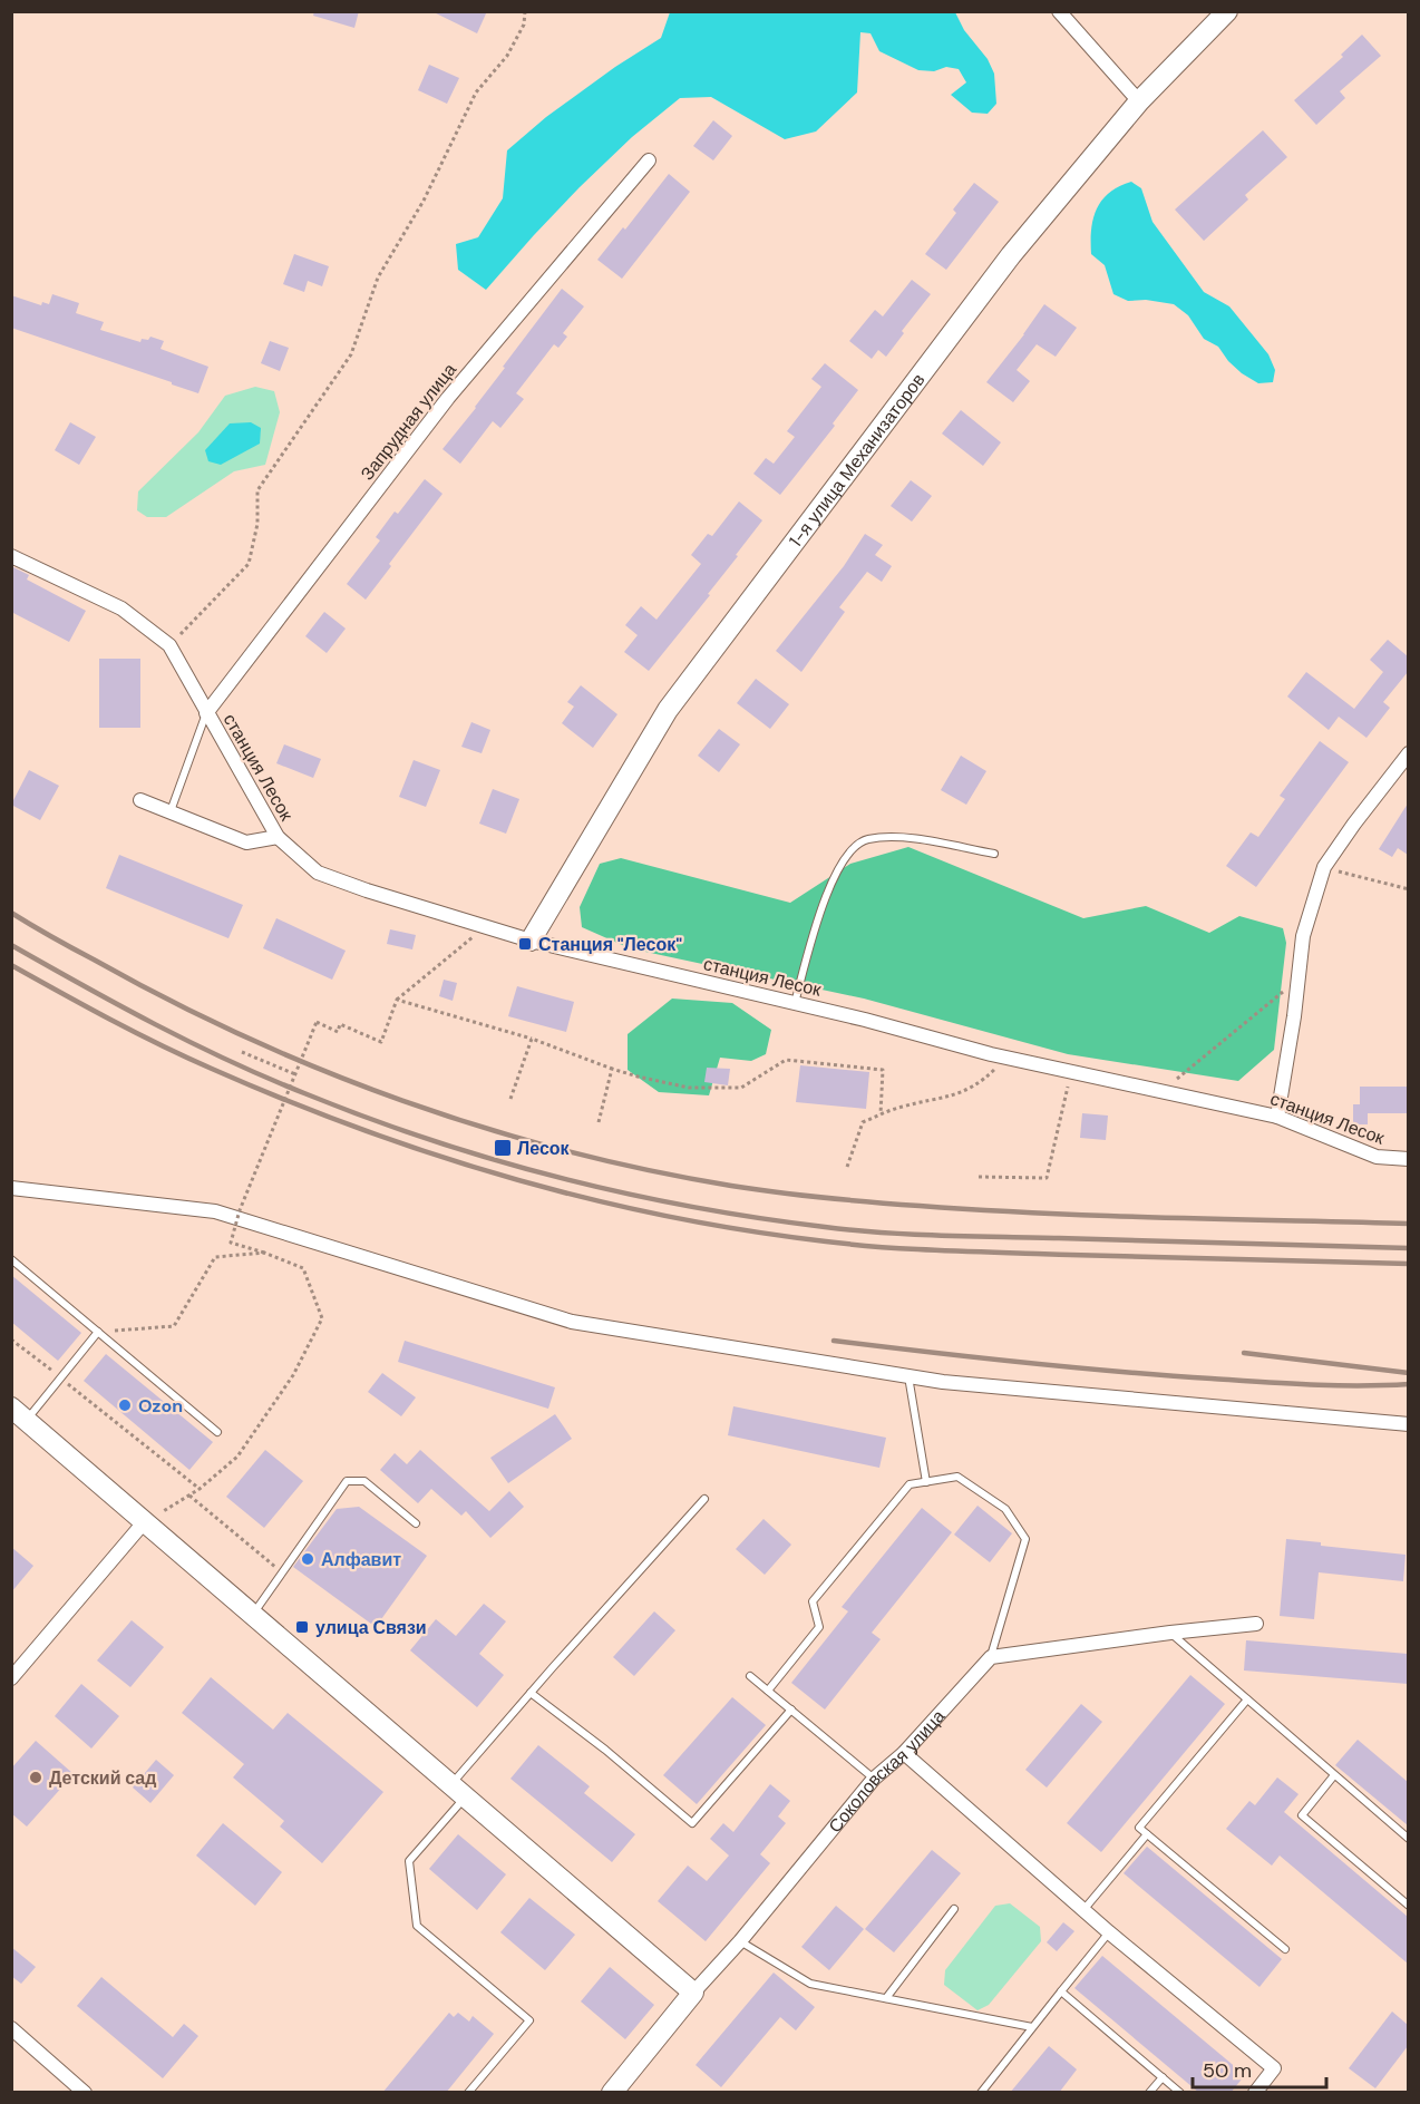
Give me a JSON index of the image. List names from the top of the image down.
{
  "streets": {
    "street": [
      "Запрудная улица",
      "1-я улица Механизаторов",
      "станция Лесок",
      "Соколовская улица"
    ]
  },
  "crossings": [
    ["Запрудная улица", "станция Лесок"],
    ["1-я улица Механизаторов", "станция Лесок"]
  ],
  "places": {
    "transit": ["Станция \"Лесок\"", "Лесок", "улица Связи"],
    "other": ["Ozon", "Алфавит", "Детский сад"]
  },
  "scale_bar": "50 m"
}
